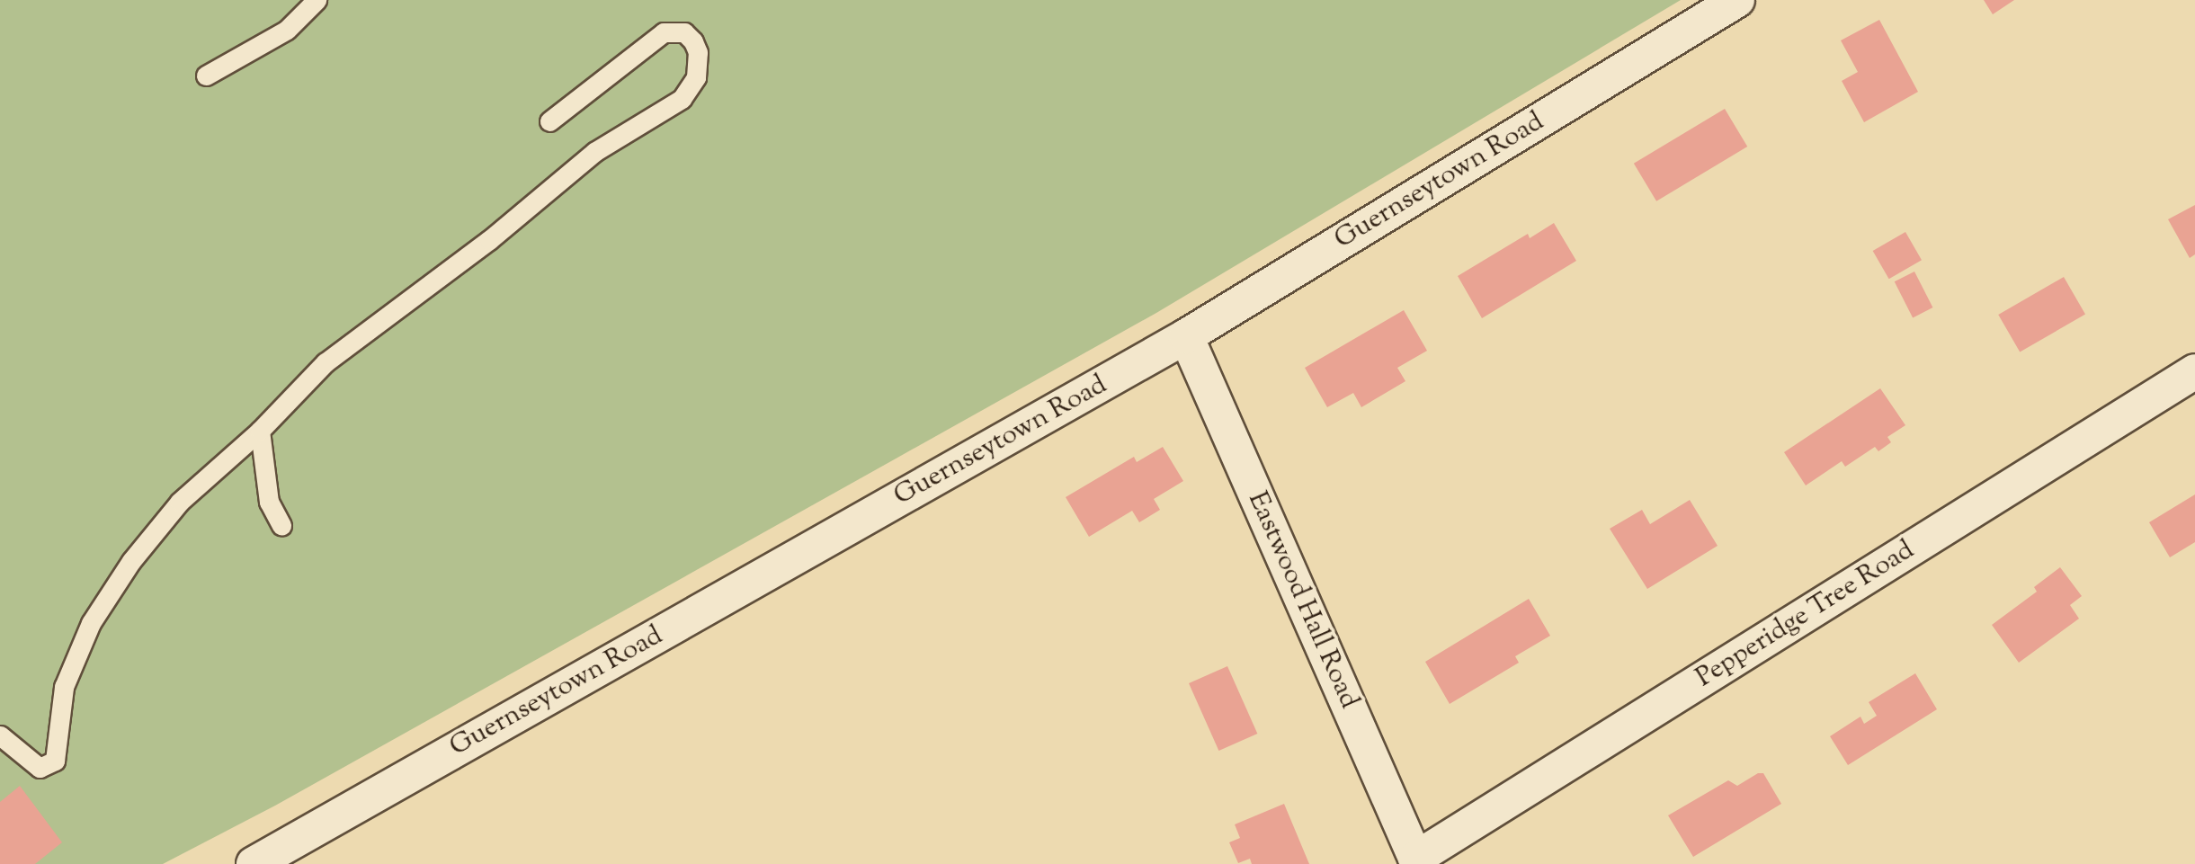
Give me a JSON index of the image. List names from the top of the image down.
{
  "streets": {
    "street": ["Guernseytown Road", "Eastwood Hall Road", "Pepperidge Tree Road"]
  },
  "crossings": [
    ["Guernseytown Road", "Eastwood Hall Road"],
    ["Eastwood Hall Road", "Pepperidge Tree Road"]
  ]
}
